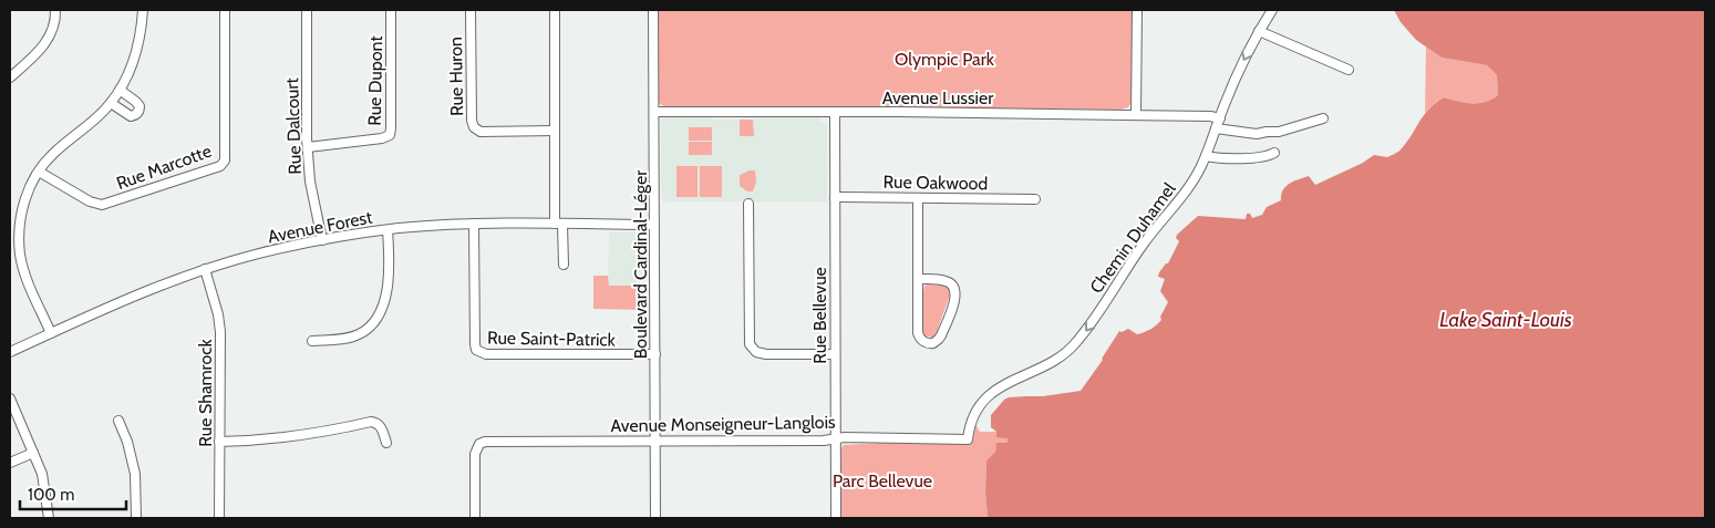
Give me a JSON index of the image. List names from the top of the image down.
{
  "streets": {
    "street": [
      "Rue Huron",
      "Rue Dupont",
      "Avenue Lussier",
      "Rue Dalcourt",
      "Rue Marcotte",
      "Rue Oakwood",
      "Avenue Forest",
      "Chemin Duhamel",
      "Boulevard Cardinal-Léger",
      "Rue Bellevue",
      "Rue Saint-Patrick",
      "Rue Shamrock",
      "Avenue Monseigneur-Langlois"
    ]
  },
  "crossings": [
    ["Rue Dupont", "Rue Dalcourt"],
    ["Avenue Lussier", "Chemin Duhamel"],
    ["Avenue Lussier", "Boulevard Cardinal-Léger"],
    ["Avenue Lussier", "Rue Bellevue"],
    ["Rue Dalcourt", "Avenue Forest"],
    ["Rue Oakwood", "Rue Bellevue"],
    ["Avenue Forest", "Boulevard Cardinal-Léger"],
    ["Avenue Forest", "Rue Saint-Patrick"],
    ["Avenue Forest", "Rue Shamrock"],
    ["Chemin Duhamel", "Avenue Monseigneur-Langlois"],
    ["Boulevard Cardinal-Léger", "Rue Saint-Patrick"],
    ["Boulevard Cardinal-Léger", "Avenue Monseigneur-Langlois"],
    ["Rue Bellevue", "Avenue Monseigneur-Langlois"]
  ],
  "one_way": ["Chemin Duhamel"],
  "water": ["Lake Saint-Louis"],
  "parks": ["Olympic Park", "Parc Bellevue"],
  "scale_bar": "100 m"
}
